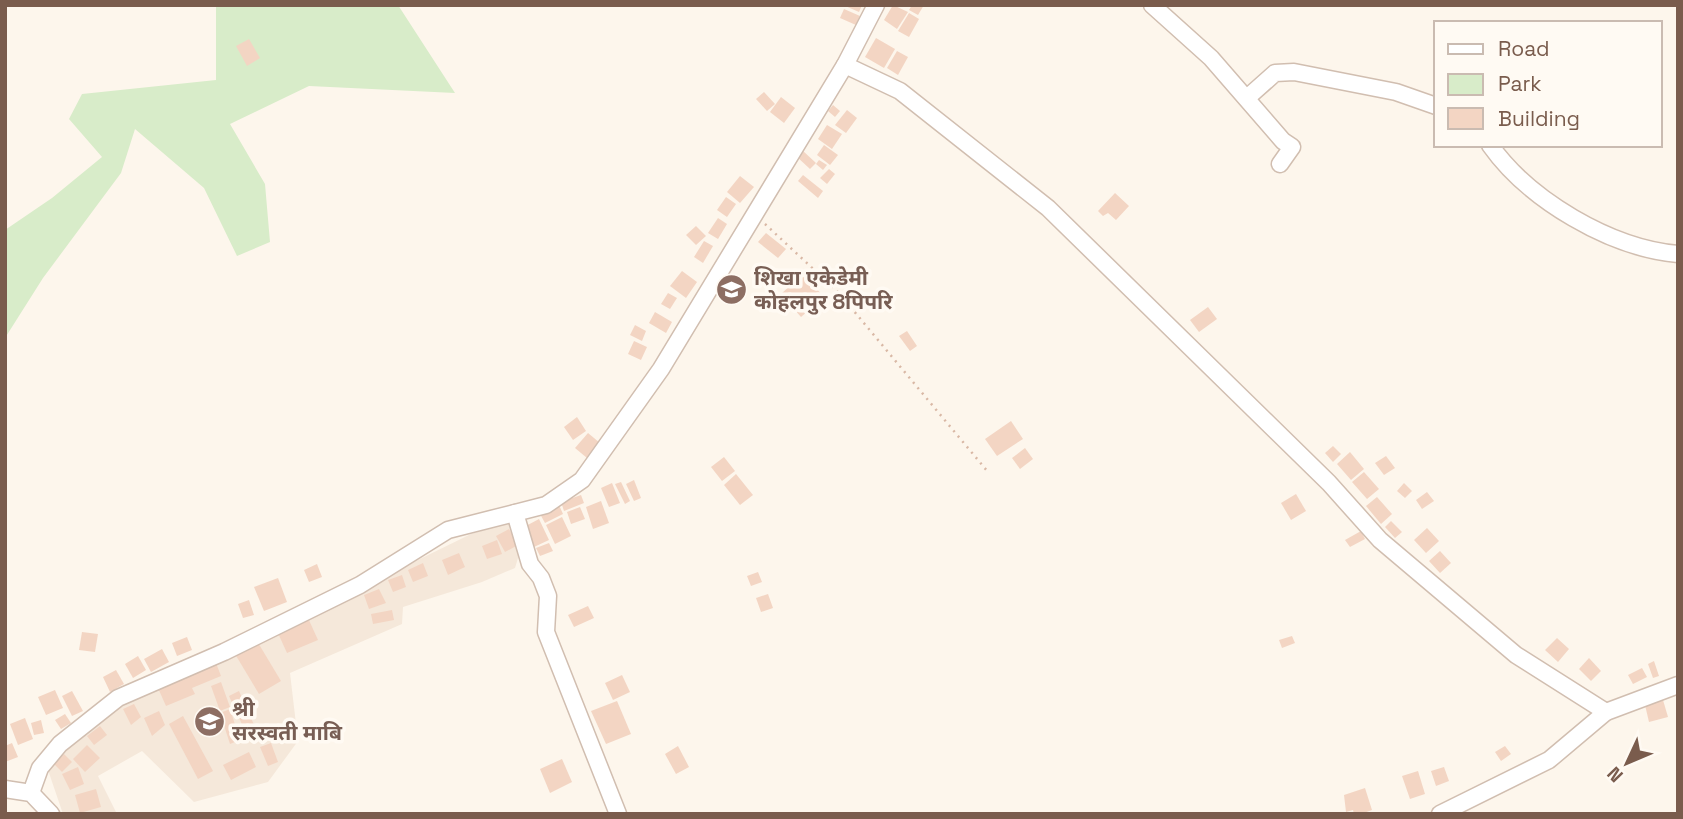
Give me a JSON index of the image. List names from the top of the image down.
{
  "places": {
    "school or university": ["शिखा एकेडेमी कोहलपुर 8पिपरि", "श्री सरस्वती माबि"]
  },
  "legend": ["Road", "Park", "Building"],
  "north": "bottom left"
}
